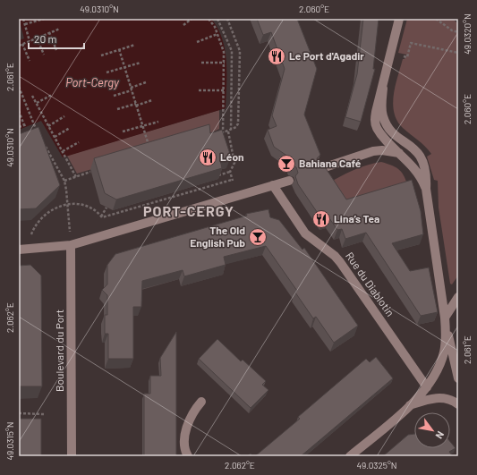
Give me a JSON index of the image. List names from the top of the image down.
{
  "streets": {
    "street": ["Rue du Diablotin", "Boulevard du Port"]
  },
  "districts": ["PORT-CERGY"],
  "water": ["Port-Cergy"],
  "places": {
    "restaurant": ["Le Port d'Agadir", "Léon", "Lina’s Tea"],
    "bar": ["Bahiana Café", "The Old English Pub"]
  },
  "scale_bar": "20 m",
  "north": "bottom right",
  "coordinates": [
    "49.0310°N",
    "2.060°E",
    "49.0320°N",
    "2.061°E",
    "2.062°E",
    "49.0315°N",
    "49.0325°N"
  ]
}
